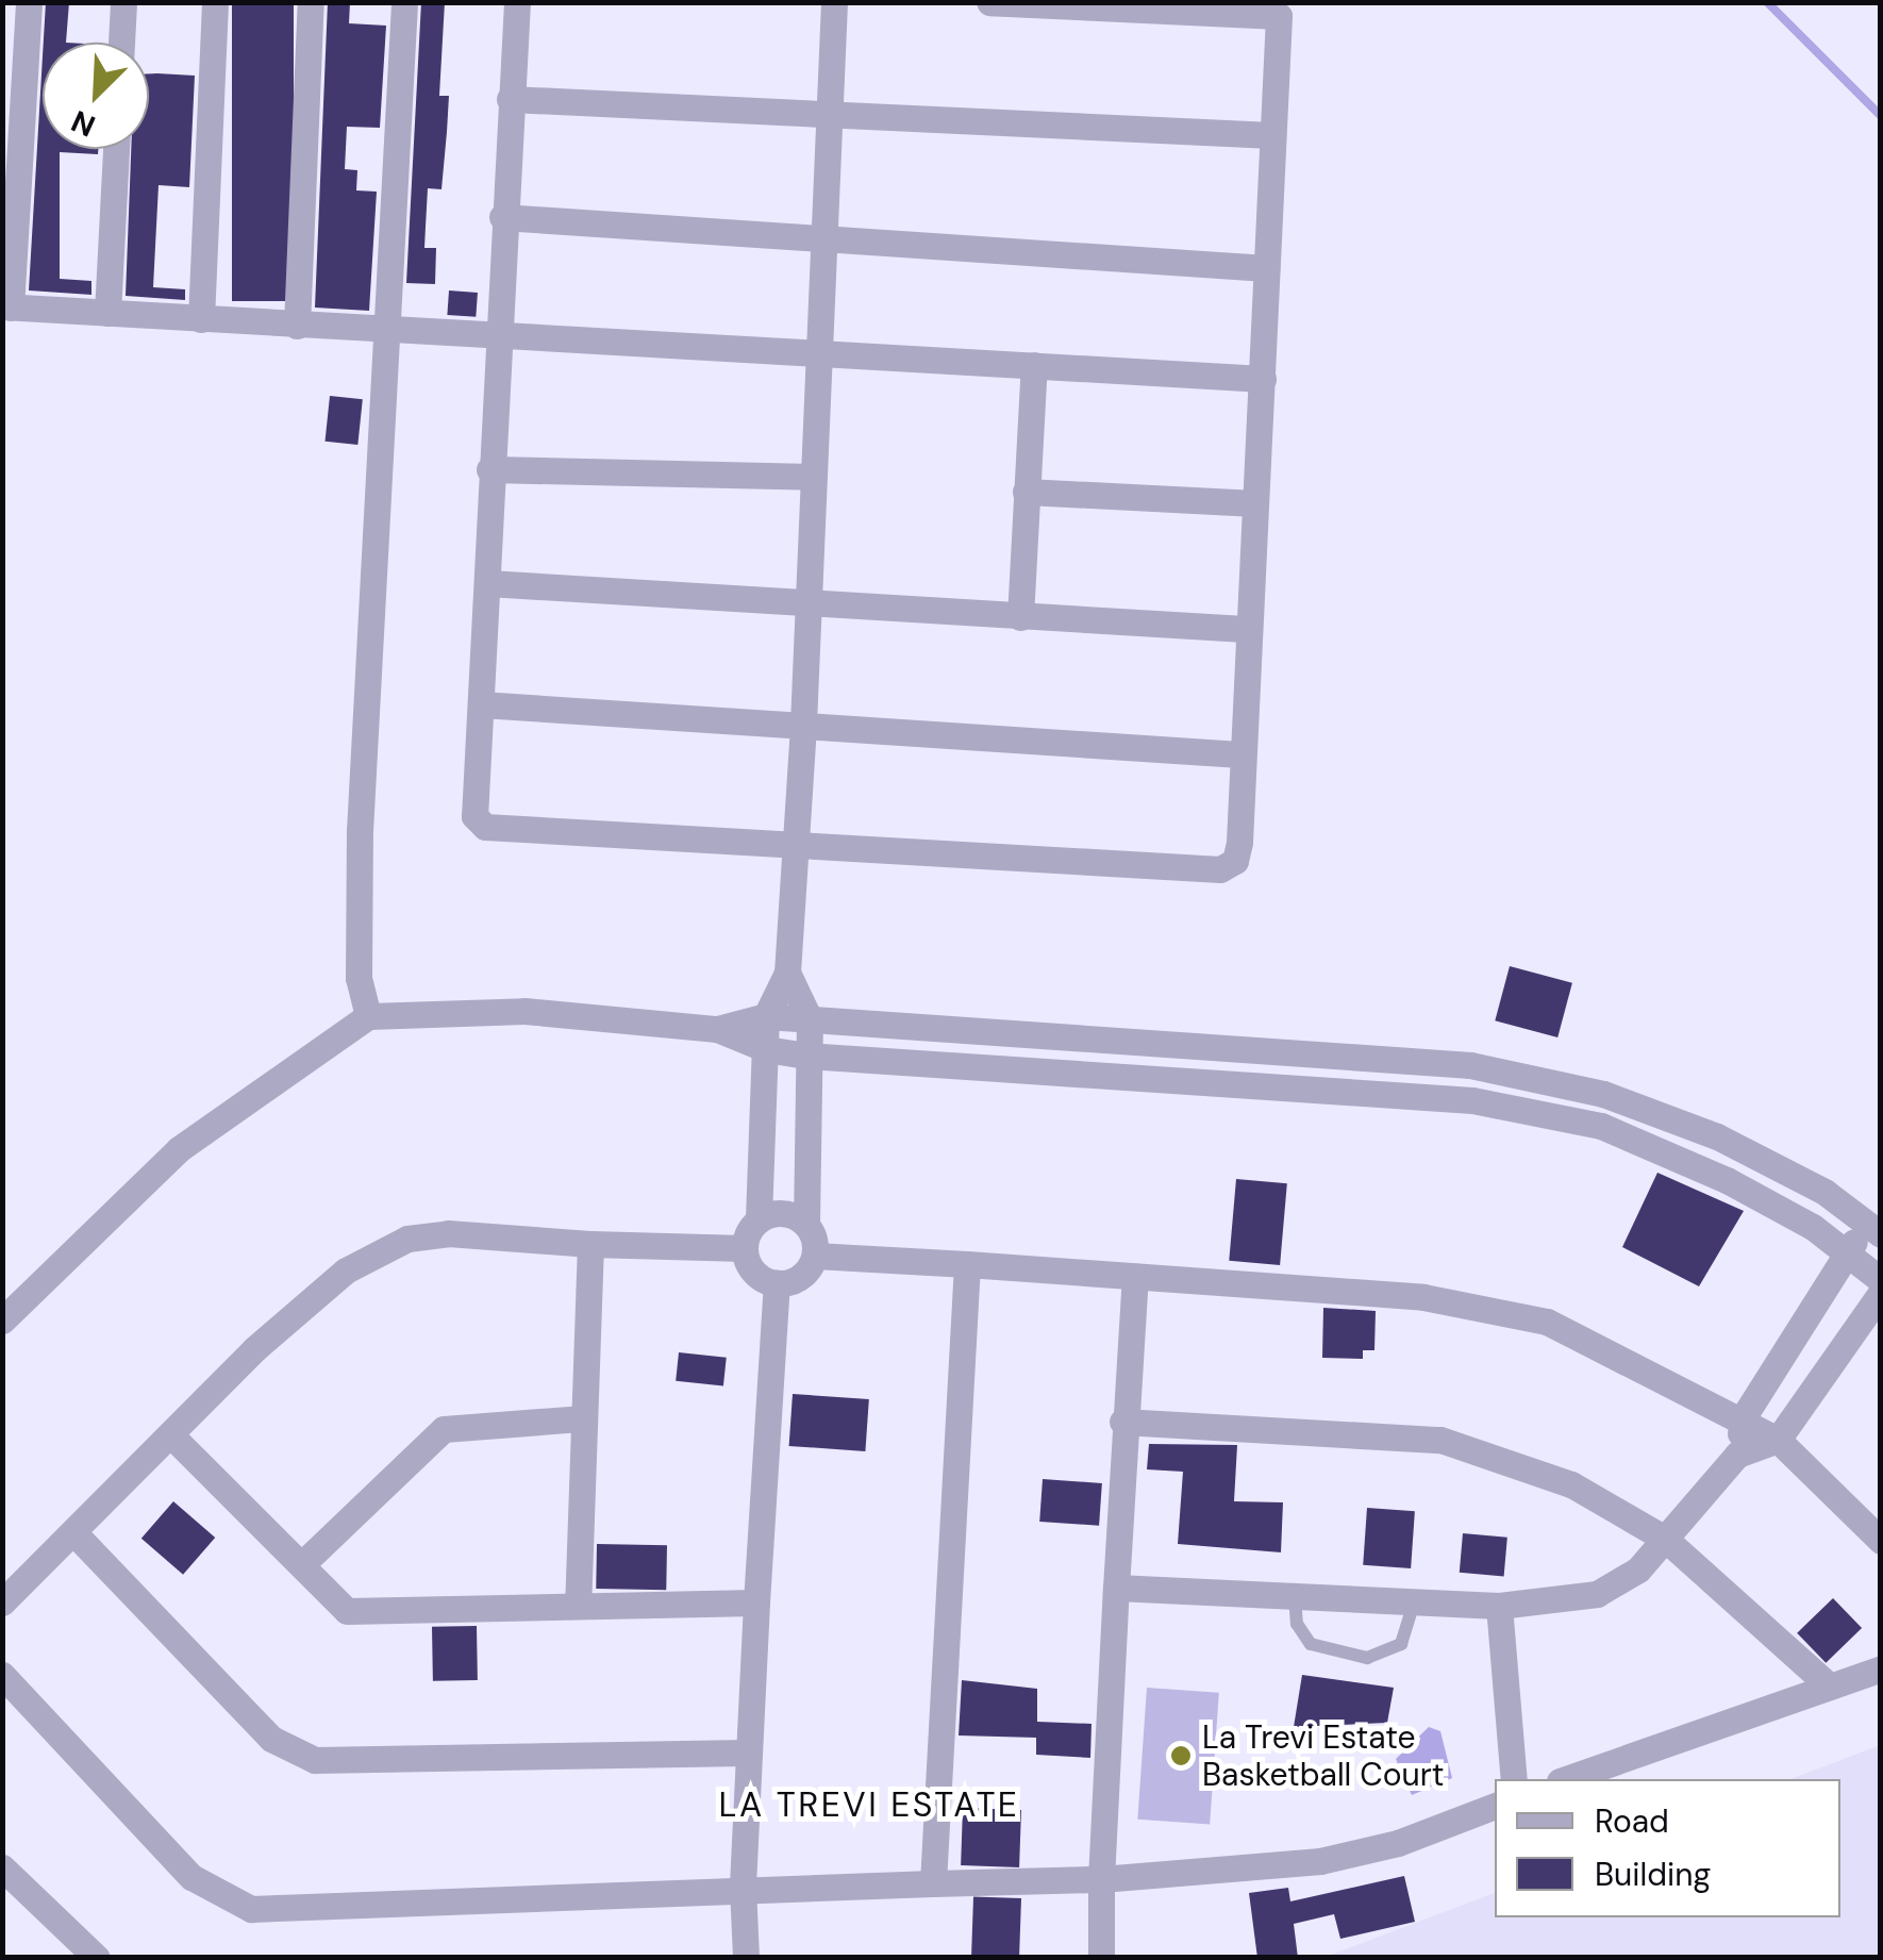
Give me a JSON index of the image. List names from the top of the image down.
{
  "districts": ["LA TREVI ESTATE"],
  "places": ["La Trevi Estate Basketball Court"],
  "legend": ["Road", "Building"],
  "north": "bottom left"
}
